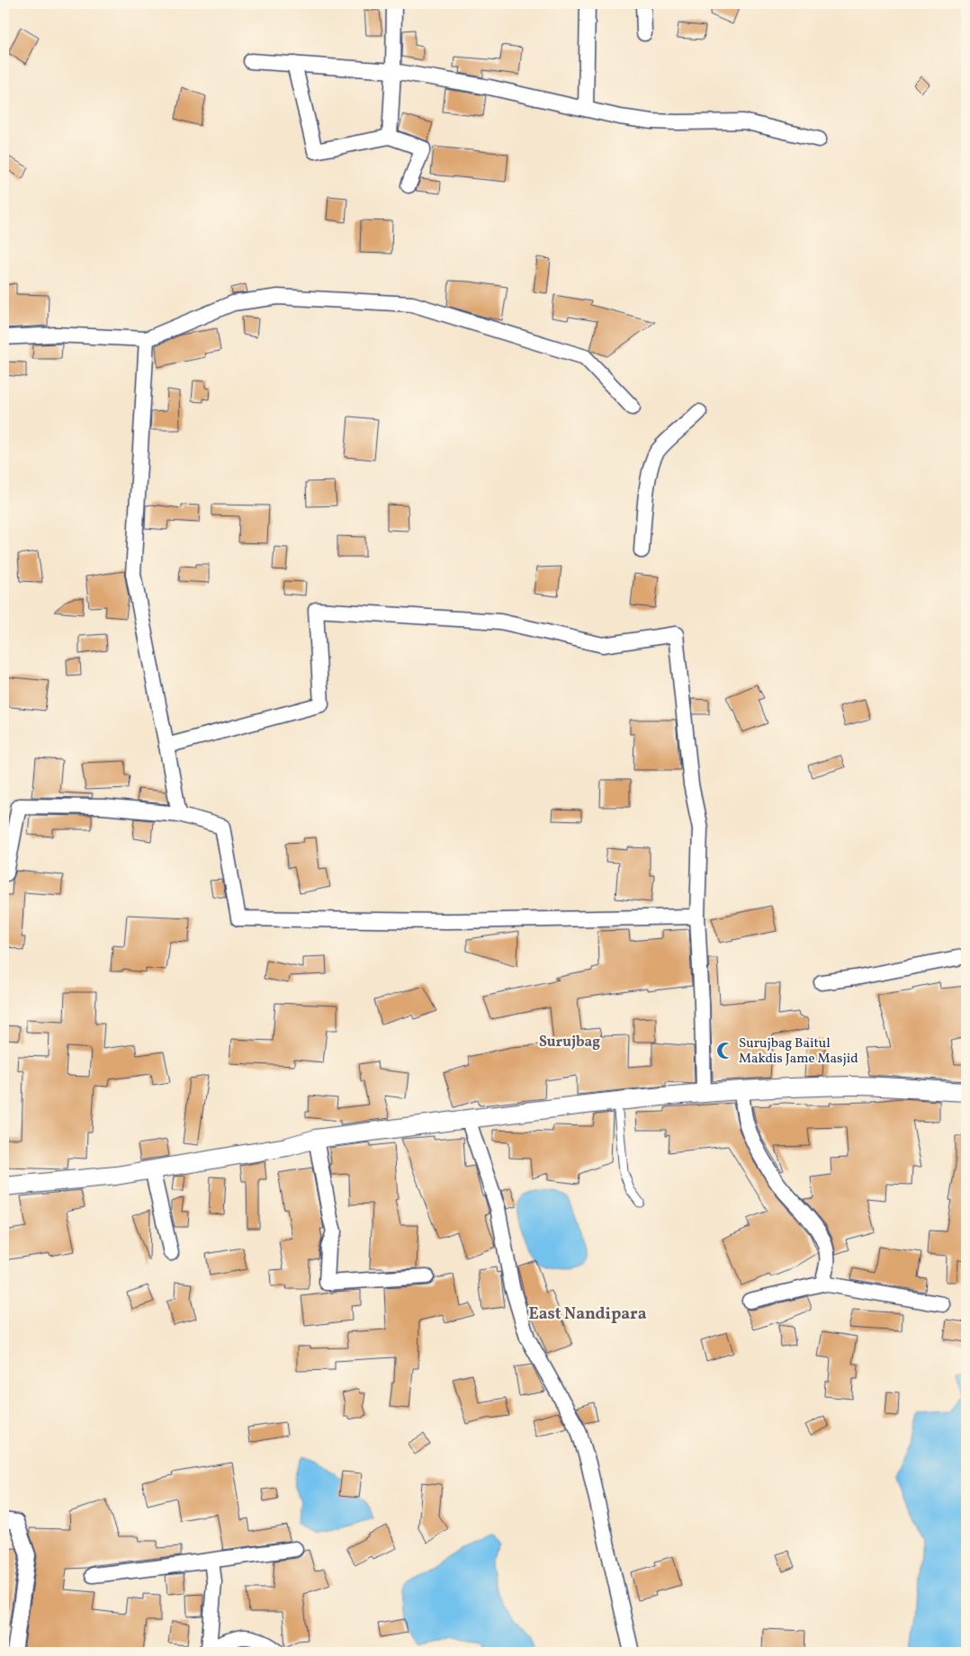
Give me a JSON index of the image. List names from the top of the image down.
{
  "districts": ["Surujbag", "East Nandipara"],
  "places": {
    "mosque": ["Surujbag Baitul Makdis Jame Masjid"]
  }
}
